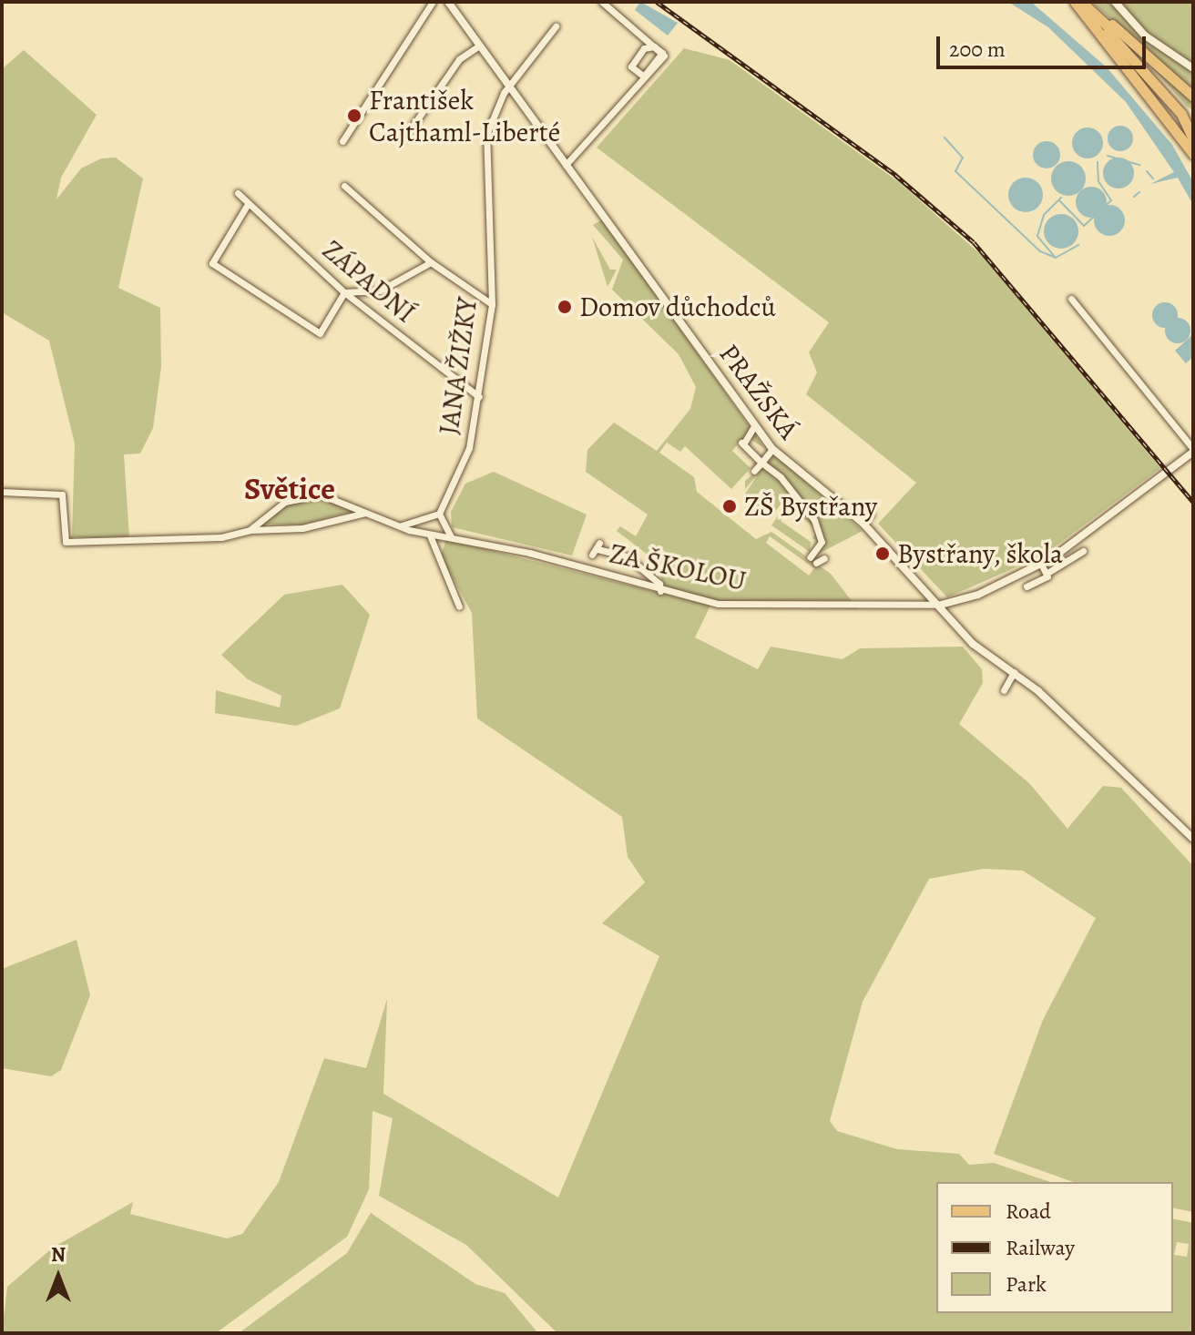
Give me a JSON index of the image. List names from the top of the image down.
{
  "streets": {
    "street": [
      "ZÁPADNÍ",
      "JANA ŽIŽKY",
      "PRAŽSKÁ",
      "ZA ŠKOLOU"
    ]
  },
  "crossings": [
    ["ZÁPADNÍ", "JANA ŽIŽKY"],
    ["JANA ŽIŽKY", "PRAŽSKÁ"],
    ["PRAŽSKÁ", "ZA ŠKOLOU"]
  ],
  "districts": ["Světice"],
  "places": [
    "František Cajthaml-Liberté",
    "Domov důchodců",
    "ZŠ Bystřany",
    "Bystřany, škola"
  ],
  "legend": ["Road", "Railway", "Park"],
  "scale_bar": "200 m",
  "north": "top"
}
